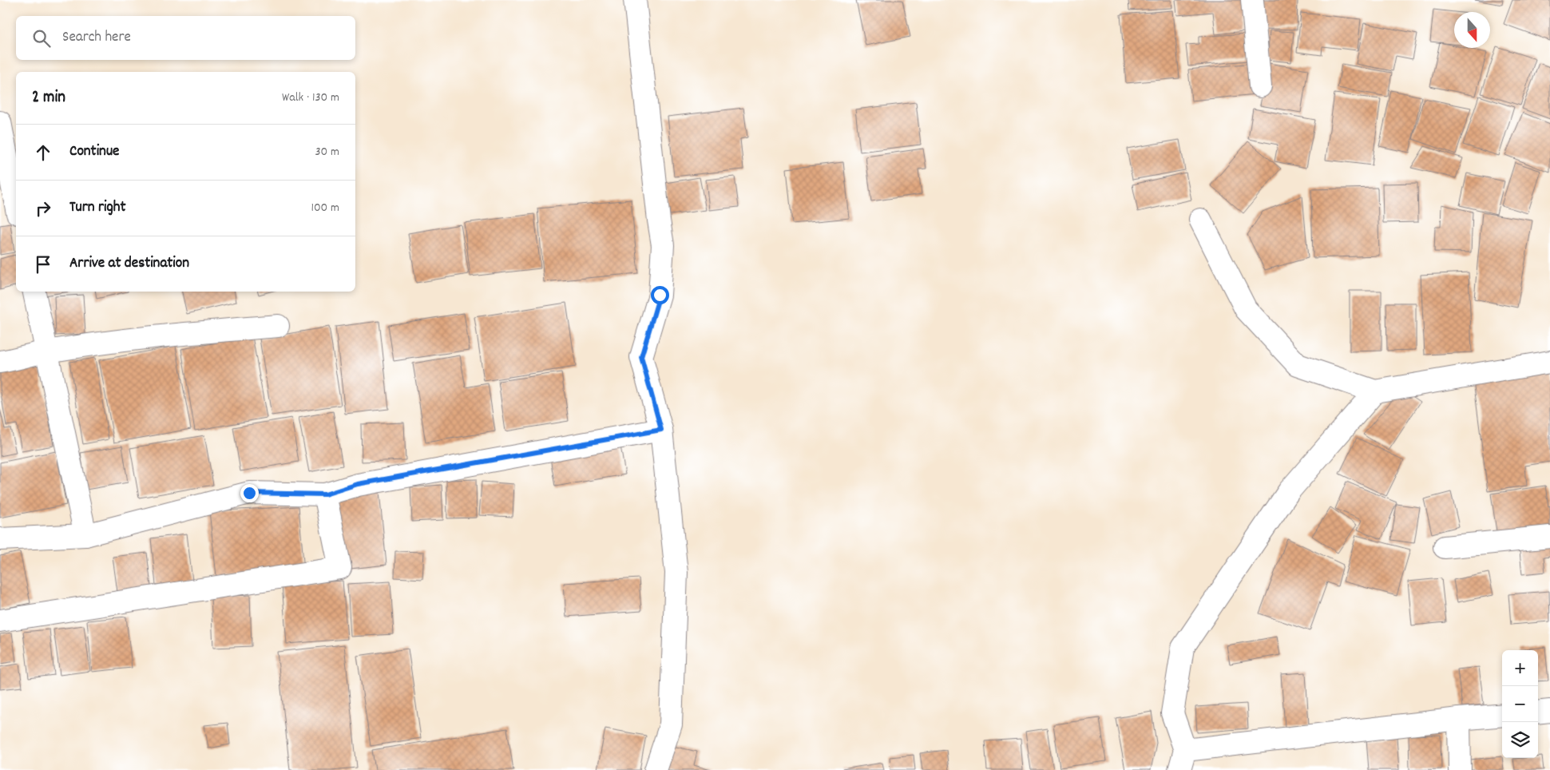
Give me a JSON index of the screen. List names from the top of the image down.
{
  "north": "bottom",
  "page": {
    "search": "Search here",
    "heading": ["2 min", "Walk · 130 m"],
    "list": [
      ["Continue", "30 m"],
      ["Turn right", "100 m"],
      "Arrive at destination"
    ],
    "map_buttons": ["+", "−"]
  }
}
